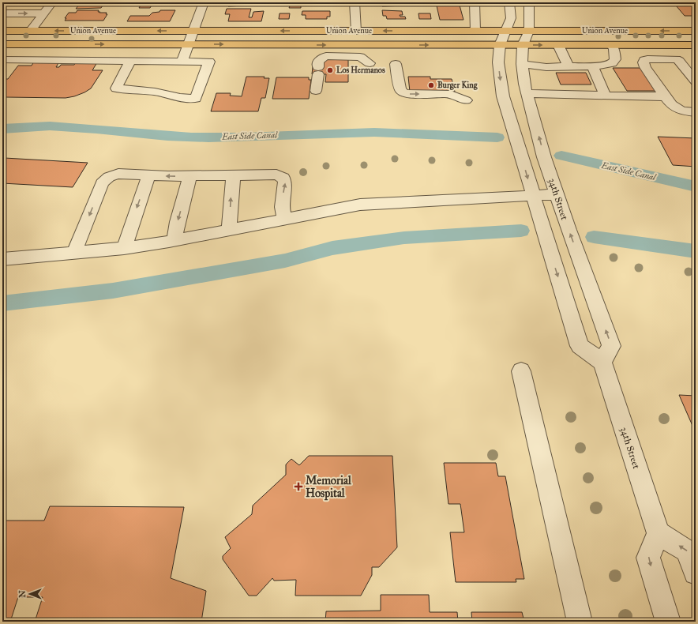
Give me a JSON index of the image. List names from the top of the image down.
{
  "streets": {
    "main road": ["Union Avenue"],
    "street": ["34th Street"]
  },
  "crossings": [
    ["Union Avenue", "34th Street"]
  ],
  "water": ["East Side Canal"],
  "places": {
    "other": ["Los Hermanos", "Burger King"],
    "health": ["Memorial Hospital"]
  },
  "north": "left"
}
